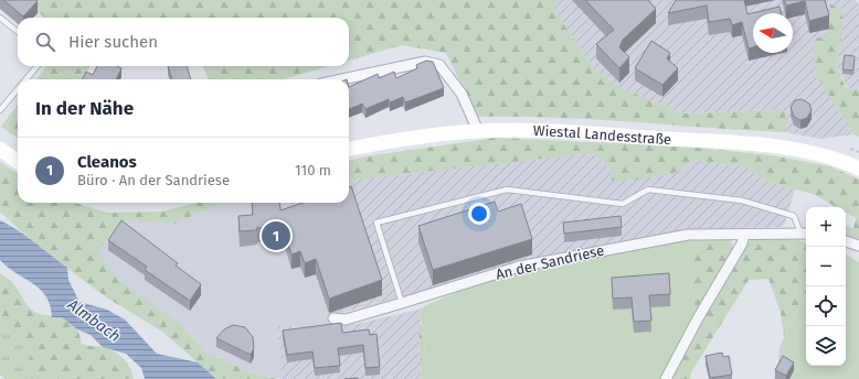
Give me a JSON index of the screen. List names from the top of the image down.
{
  "streets": {
    "main road": ["Wiestal Landesstraße"],
    "street": ["An der Sandriese"]
  },
  "water": ["Almbach"],
  "north": "left",
  "page": {
    "search": "Hier suchen",
    "heading": "In der Nähe",
    "list": [
      {
        "mark": "1",
        "name": "Cleanos",
        "note": "Büro · An der Sandriese",
        "value": "110 m"
      }
    ],
    "map_buttons": ["+", "−"],
    "pins": "1"
  }
}
